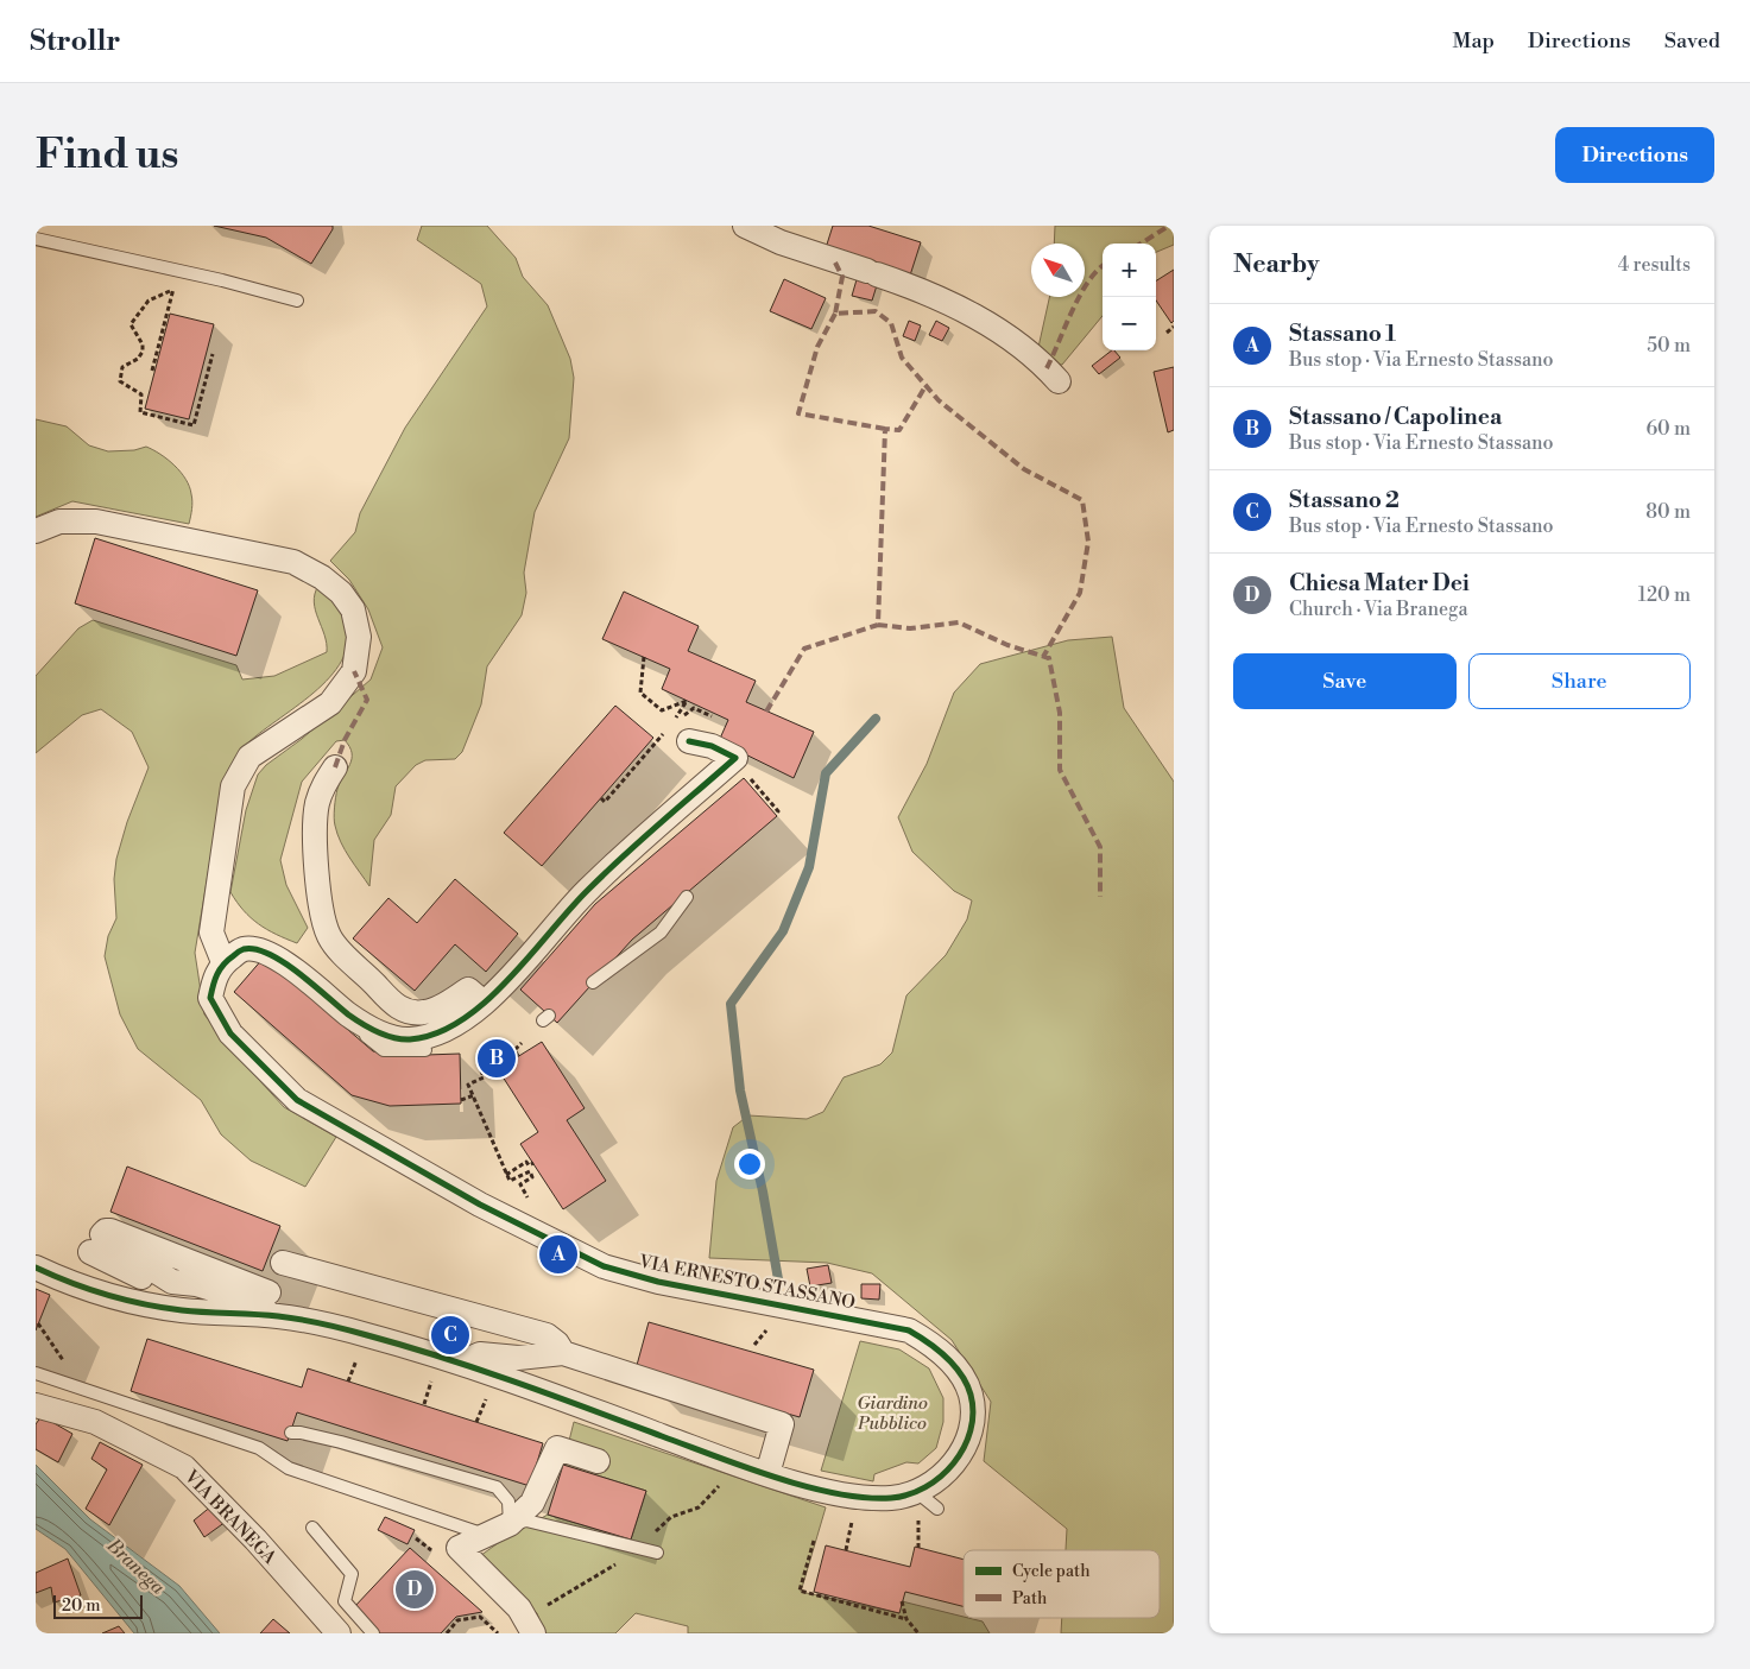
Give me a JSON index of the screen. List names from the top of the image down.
{
  "streets": {
    "street": ["VIA ERNESTO STASSANO", "VIA BRANEGA"]
  },
  "water": ["Branega"],
  "parks": ["Giardino Pubblico"],
  "legend": ["Cycle path", "Path"],
  "scale_bar": "20 m",
  "north": "top left",
  "page": {
    "header": "Strollr",
    "nav": ["Map", "Directions", "Saved"],
    "buttons": [
      "Directions",
      ["Save", "Share"]
    ],
    "title": "Find us",
    "heading": ["Nearby", "4 results"],
    "map_buttons": ["+", "−"],
    "list": [
      {
        "mark": "A",
        "name": "Stassano 1",
        "note": "Bus stop · Via Ernesto Stassano",
        "value": "50 m"
      },
      {
        "mark": "B",
        "name": "Stassano / Capolinea",
        "note": "Bus stop · Via Ernesto Stassano",
        "value": "60 m"
      },
      {
        "mark": "C",
        "name": "Stassano 2",
        "note": "Bus stop · Via Ernesto Stassano",
        "value": "80 m"
      },
      {
        "mark": "D",
        "name": "Chiesa Mater Dei",
        "note": "Church · Via Branega",
        "value": "120 m"
      }
    ],
    "pins": [
      "B",
      "A",
      "C",
      "D"
    ],
    "scale": "20 m"
  }
}
